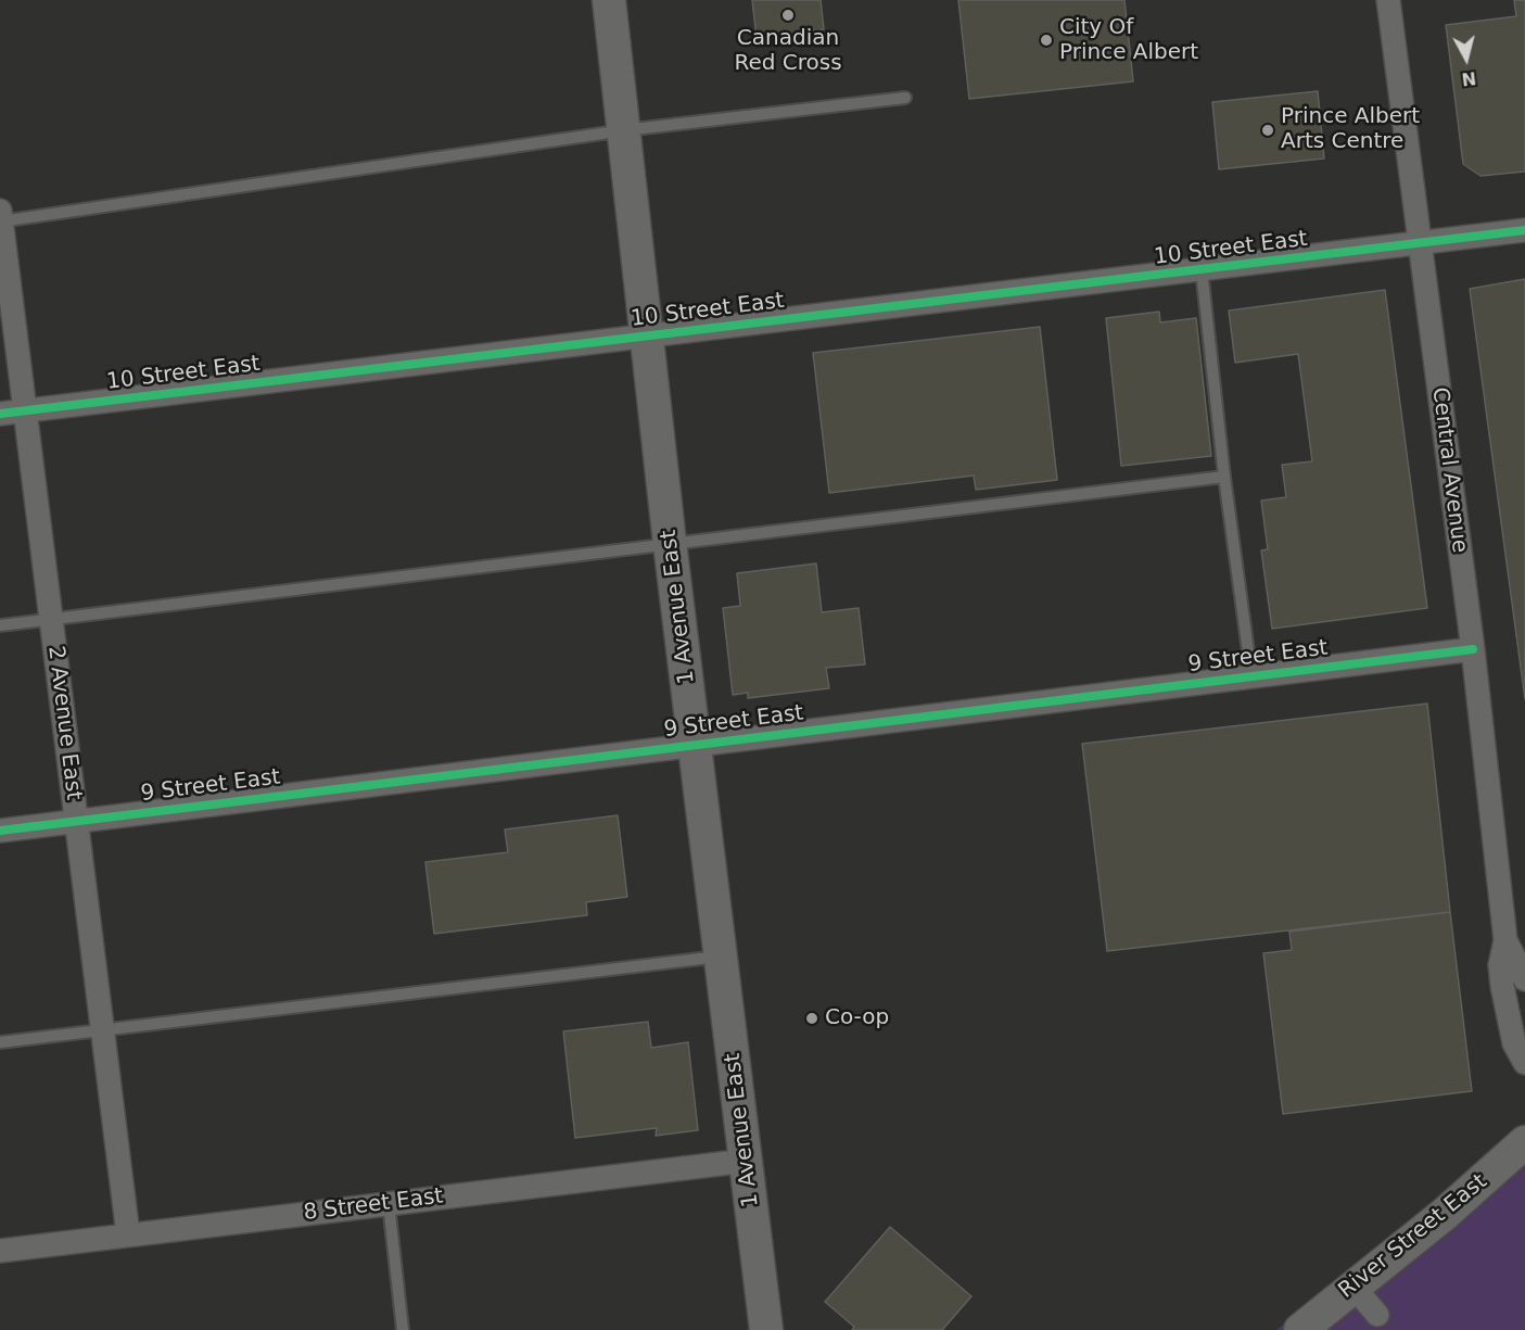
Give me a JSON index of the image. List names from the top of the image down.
{
  "streets": {
    "street": [
      "10 Street East",
      "Central Avenue",
      "1 Avenue East",
      "9 Street East",
      "2 Avenue East",
      "8 Street East",
      "River Street East"
    ]
  },
  "crossings": [
    ["10 Street East", "Central Avenue"],
    ["10 Street East", "1 Avenue East"],
    ["10 Street East", "2 Avenue East"],
    ["Central Avenue", "9 Street East"],
    ["1 Avenue East", "9 Street East"],
    ["1 Avenue East", "8 Street East"],
    ["9 Street East", "2 Avenue East"],
    ["2 Avenue East", "8 Street East"]
  ],
  "places": [
    "Canadian Red Cross",
    "City Of Prince Albert",
    "Prince Albert Arts Centre",
    "Co-op"
  ],
  "north": "bottom"
}
